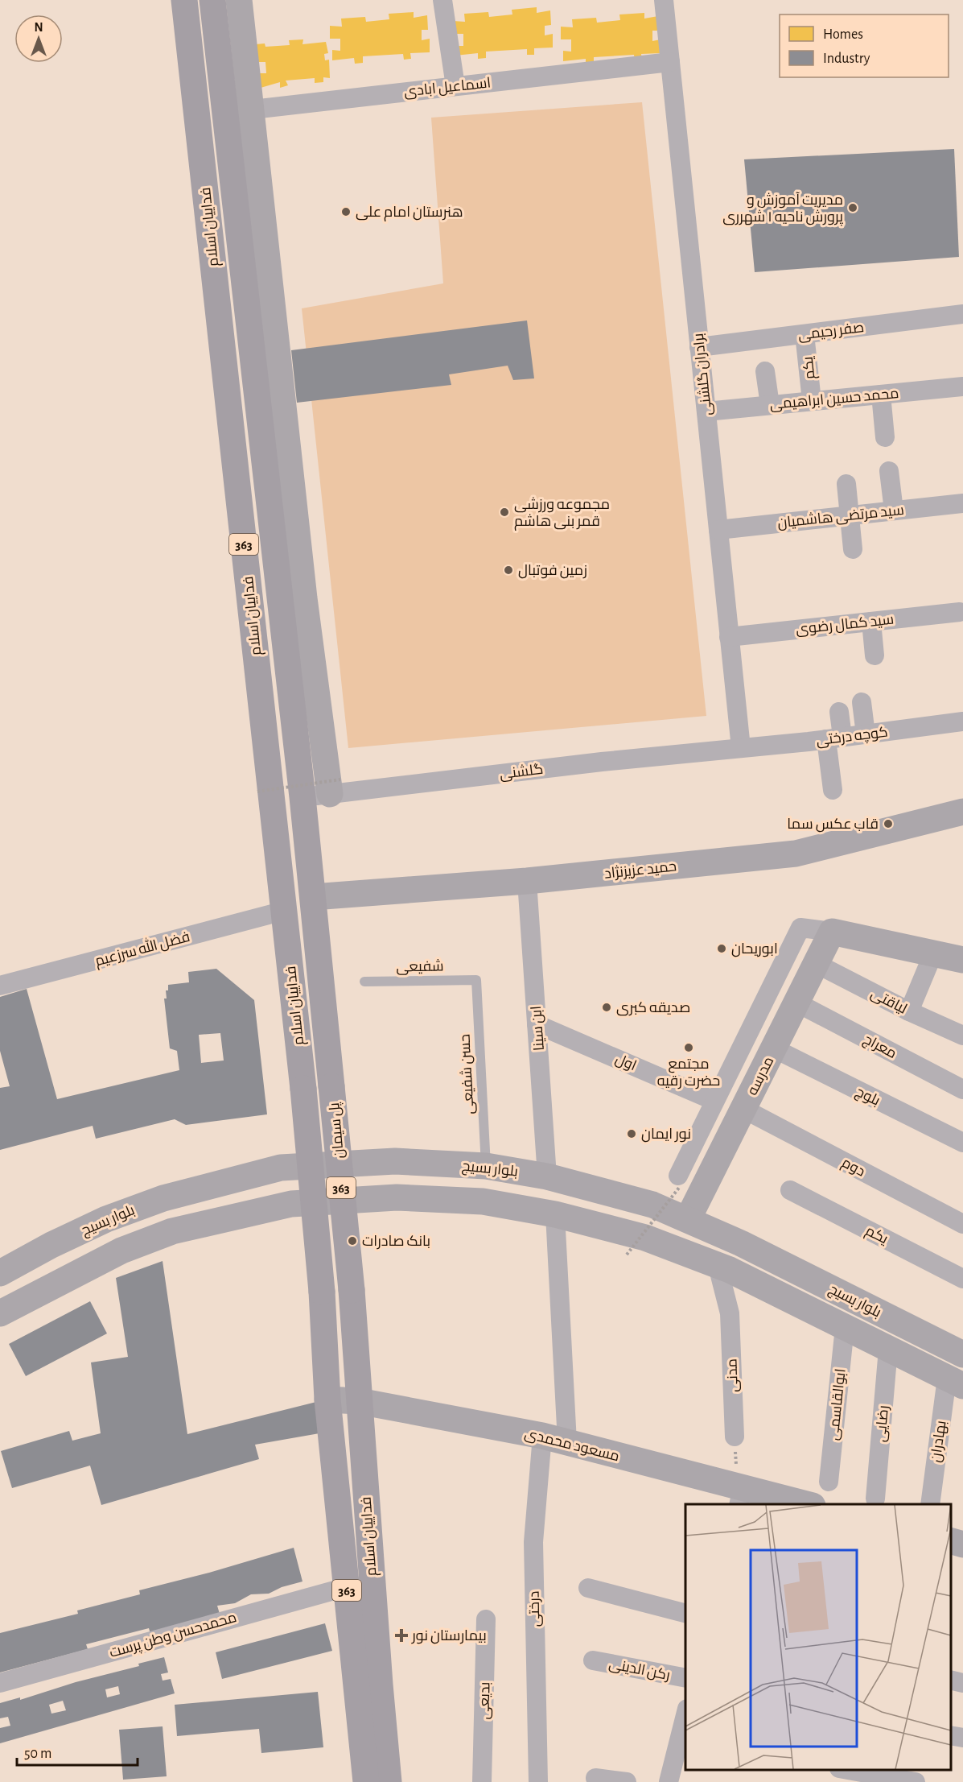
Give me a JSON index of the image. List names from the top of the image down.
{
  "streets": {
    "main road": ["فداییان اسلام", "363", "پل سیمان"],
    "street": [
      "اسماعیل ابادی",
      "صفر رحیمی",
      "یکم",
      "برادران گلشنی",
      "محمد حسین ابراهیمی",
      "سید مرتضی هاشمیان",
      "سید کمال رضوی",
      "کوچه درختی",
      "گلشنی",
      "حمید عزیزنژاد",
      "فضل الله سرزعیم",
      "لیاقتی",
      "ابن سینا",
      "معراج",
      "اول",
      "مدرسه",
      "بلوچ",
      "دوم",
      "بلوار بسیج",
      "مدنی",
      "ابوالقاسمی",
      "رضایی",
      "بهادران",
      "مسعود محمدی",
      "درختی",
      "محمدحسن وطن پرست",
      "رکن الدینی",
      "بدیعی"
    ],
    "lane": ["شفیعی", "حسن شفیعی"]
  },
  "crossings": [
    ["اسماعیل ابادی", "فداییان اسلام"],
    ["اسماعیل ابادی", "برادران گلشنی"],
    ["فداییان اسلام", "گلشنی"],
    ["فداییان اسلام", "حمید عزیزنژاد"],
    ["فداییان اسلام", "فضل الله سرزعیم"],
    ["فداییان اسلام", "پل سیمان"],
    ["فداییان اسلام", "مسعود محمدی"],
    ["فداییان اسلام", "محمدحسن وطن پرست"],
    ["صفر رحیمی", "یکم"],
    ["صفر رحیمی", "برادران گلشنی"],
    ["یکم", "محمد حسین ابراهیمی"],
    ["برادران گلشنی", "محمد حسین ابراهیمی"],
    ["برادران گلشنی", "سید مرتضی هاشمیان"],
    ["برادران گلشنی", "سید کمال رضوی"],
    ["برادران گلشنی", "کوچه درختی"],
    ["برادران گلشنی", "گلشنی"],
    ["کوچه درختی", "گلشنی"],
    ["حمید عزیزنژاد", "ابن سینا"],
    ["شفیعی", "حسن شفیعی"],
    ["لیاقتی", "مدرسه"],
    ["ابن سینا", "اول"],
    ["ابن سینا", "بلوار بسیج"],
    ["معراج", "مدرسه"],
    ["حسن شفیعی", "بلوار بسیج"],
    ["مدرسه", "بلوچ"],
    ["مدرسه", "دوم"],
    ["مدرسه", "بلوار بسیج"],
    ["بلوار بسیج", "مدنی"],
    ["بلوار بسیج", "ابوالقاسمی"],
    ["بلوار بسیج", "رضایی"],
    ["بلوار بسیج", "بهادران"],
    ["مسعود محمدی", "درختی"]
  ],
  "places": {
    "other": [
      "مدیریت آموزش و پرورش ناحیه ۱ شهرری",
      "هنرستان امام علی",
      "مجموعه ورزشی قمر بنی هاشم",
      "زمین فوتبال",
      "قاب عکس سما",
      "ابوریحان",
      "صدیقه کبری",
      "مجتمع حضرت رقیه",
      "نور ایمان",
      "بانک صادرات"
    ],
    "health": ["بیمارستان نور"]
  },
  "legend": ["Homes", "Industry"],
  "scale_bar": "50 m",
  "north": "top"
}
